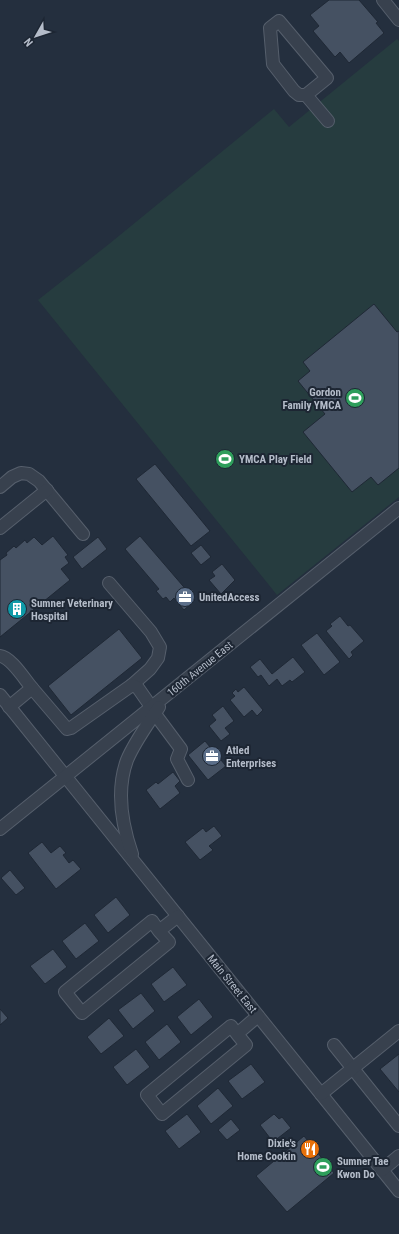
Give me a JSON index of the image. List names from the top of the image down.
{
  "streets": {
    "street": ["160th Avenue East", "Main Street East"]
  },
  "crossings": [
    ["160th Avenue East", "Main Street East"]
  ],
  "places": {
    "sports": ["Gordon Family YMCA", "YMCA Play Field", "Sumner Tae Kwon Do"],
    "office": ["UnitedAccess", "Atled Enterprises"],
    "building": ["Sumner Veterinary Hospital"],
    "restaurant": ["Dixie's Home Cookin"]
  },
  "north": "bottom left"
}
